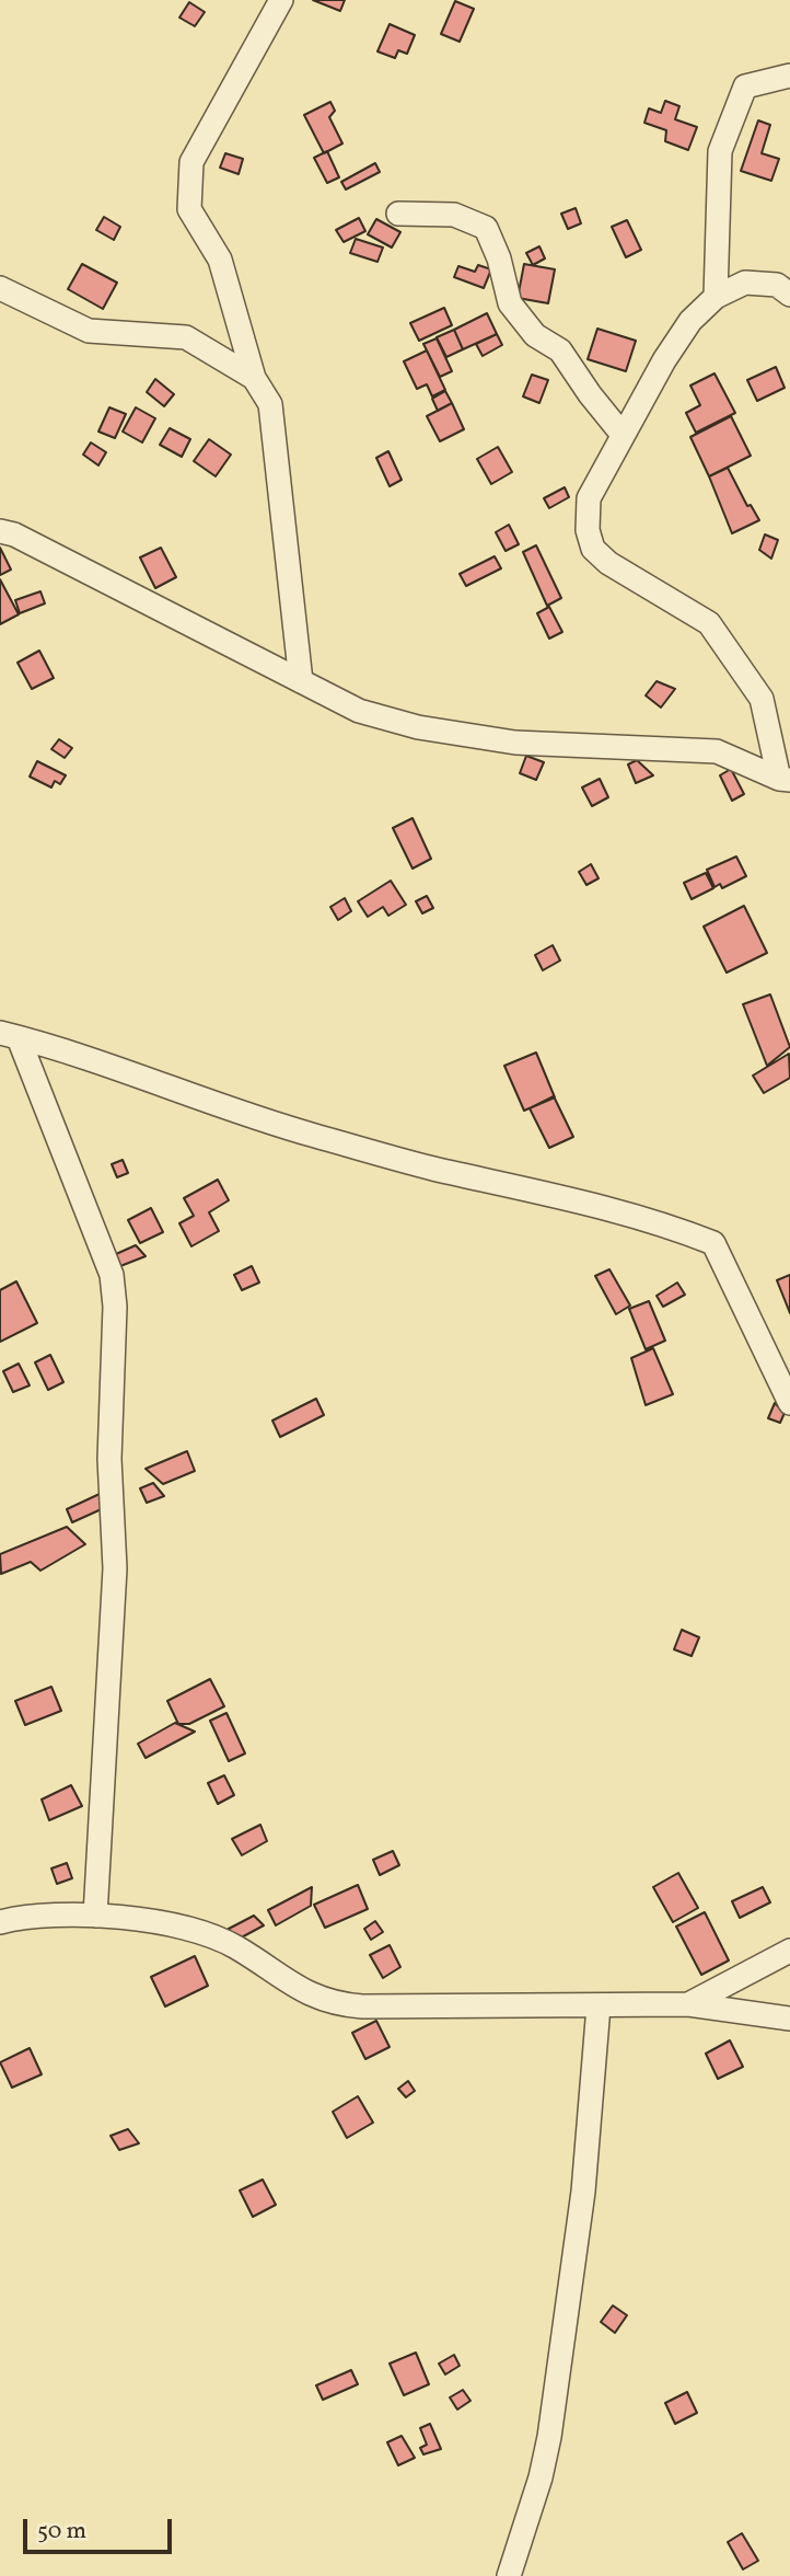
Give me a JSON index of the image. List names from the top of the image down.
{
  "scale_bar": "50 m"
}
